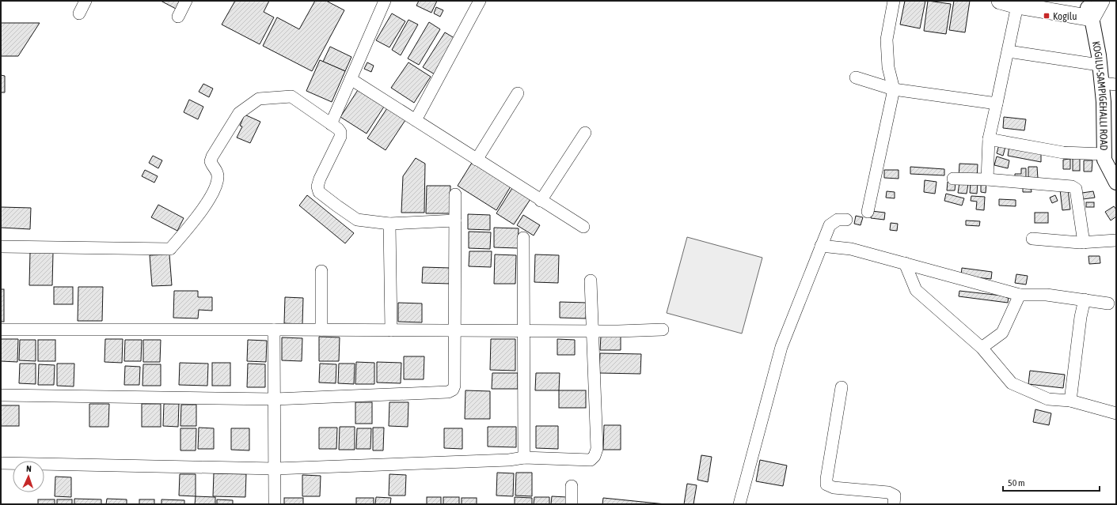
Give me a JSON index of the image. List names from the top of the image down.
{
  "streets": {
    "street": ["KOGILU-SAMPIGEHALLI ROAD"]
  },
  "places": {
    "transit": ["Kogilu"]
  },
  "scale_bar": "50 m",
  "north": "top"
}
